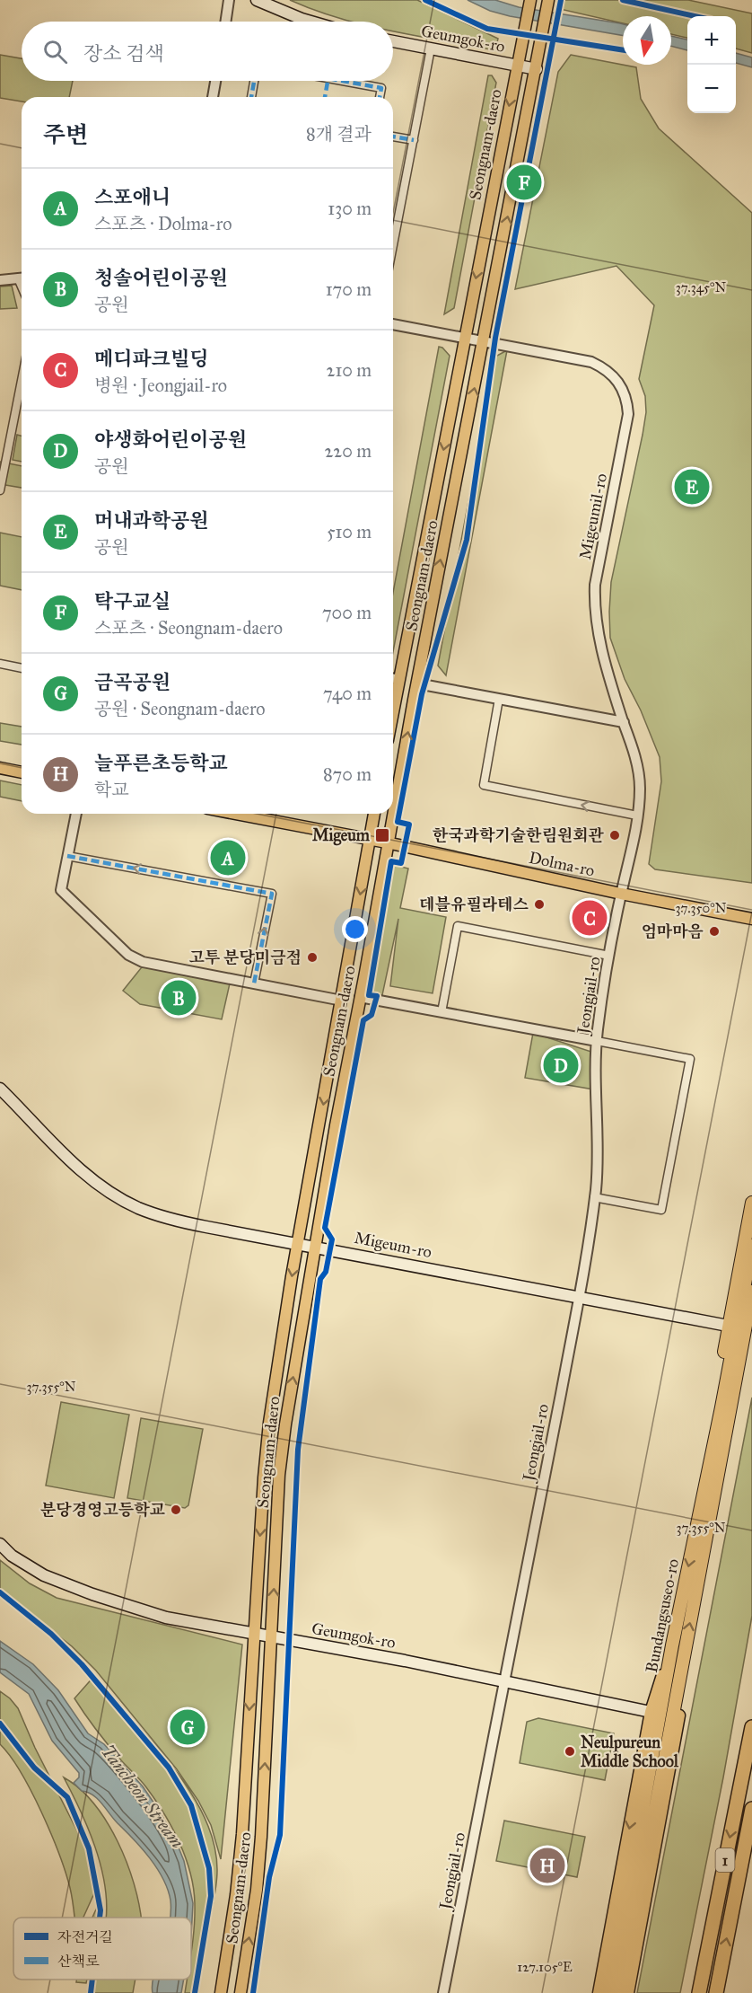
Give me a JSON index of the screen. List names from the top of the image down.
{
  "streets": {
    "highway": ["Bundangsuseo-ro", "1"],
    "main road": [
      "Geumgok-ro",
      "Seongnam-daero",
      "Dolma-ro",
      "Migeum-ro"
    ],
    "street": ["Migeumil-ro", "Jeongjail-ro"]
  },
  "crossings": [
    ["Geumgok-ro", "Seongnam-daero"],
    ["Geumgok-ro", "Jeongjail-ro"],
    ["Seongnam-daero", "Migeumil-ro"],
    ["Seongnam-daero", "Dolma-ro"],
    ["Seongnam-daero", "Migeum-ro"],
    ["Migeumil-ro", "Dolma-ro"],
    ["Migeumil-ro", "Jeongjail-ro"],
    ["Dolma-ro", "Jeongjail-ro"],
    ["Jeongjail-ro", "Migeum-ro"]
  ],
  "water": ["Tancheon Stream"],
  "places": {
    "transit": ["Migeum"],
    "other": [
      "한국과학기술한림원회관",
      "데블유필라테스",
      "엄마마음",
      "고투 분당미금점",
      "분당경영고등학교",
      "Neulpureun Middle School"
    ]
  },
  "legend": ["자전거길", "산책로"],
  "north": "bottom",
  "page": {
    "map_buttons": ["+", "−"],
    "search": "장소 검색",
    "heading": ["주변", "8개 결과"],
    "pins": [
      "F",
      "E",
      "A",
      "C",
      "B",
      "D",
      "G",
      "H"
    ],
    "list": [
      {
        "mark": "A",
        "name": "스포애니",
        "note": "스포츠 · Dolma-ro",
        "value": "130 m"
      },
      {
        "mark": "B",
        "name": "청솔어린이공원",
        "note": "공원",
        "value": "170 m"
      },
      {
        "mark": "C",
        "name": "메디파크빌딩",
        "note": "병원 · Jeongjail-ro",
        "value": "210 m"
      },
      {
        "mark": "D",
        "name": "야생화어린이공원",
        "note": "공원",
        "value": "220 m"
      },
      {
        "mark": "E",
        "name": "머내과학공원",
        "note": "공원",
        "value": "510 m"
      },
      {
        "mark": "F",
        "name": "탁구교실",
        "note": "스포츠 · Seongnam-daero",
        "value": "700 m"
      },
      {
        "mark": "G",
        "name": "금곡공원",
        "note": "공원 · Seongnam-daero",
        "value": "740 m"
      },
      {
        "mark": "H",
        "name": "늘푸른초등학교",
        "note": "학교",
        "value": "870 m"
      }
    ]
  },
  "coordinates": [
    "37.345°N",
    "37.350°N",
    "37.355°N",
    "127.105°E"
  ]
}
